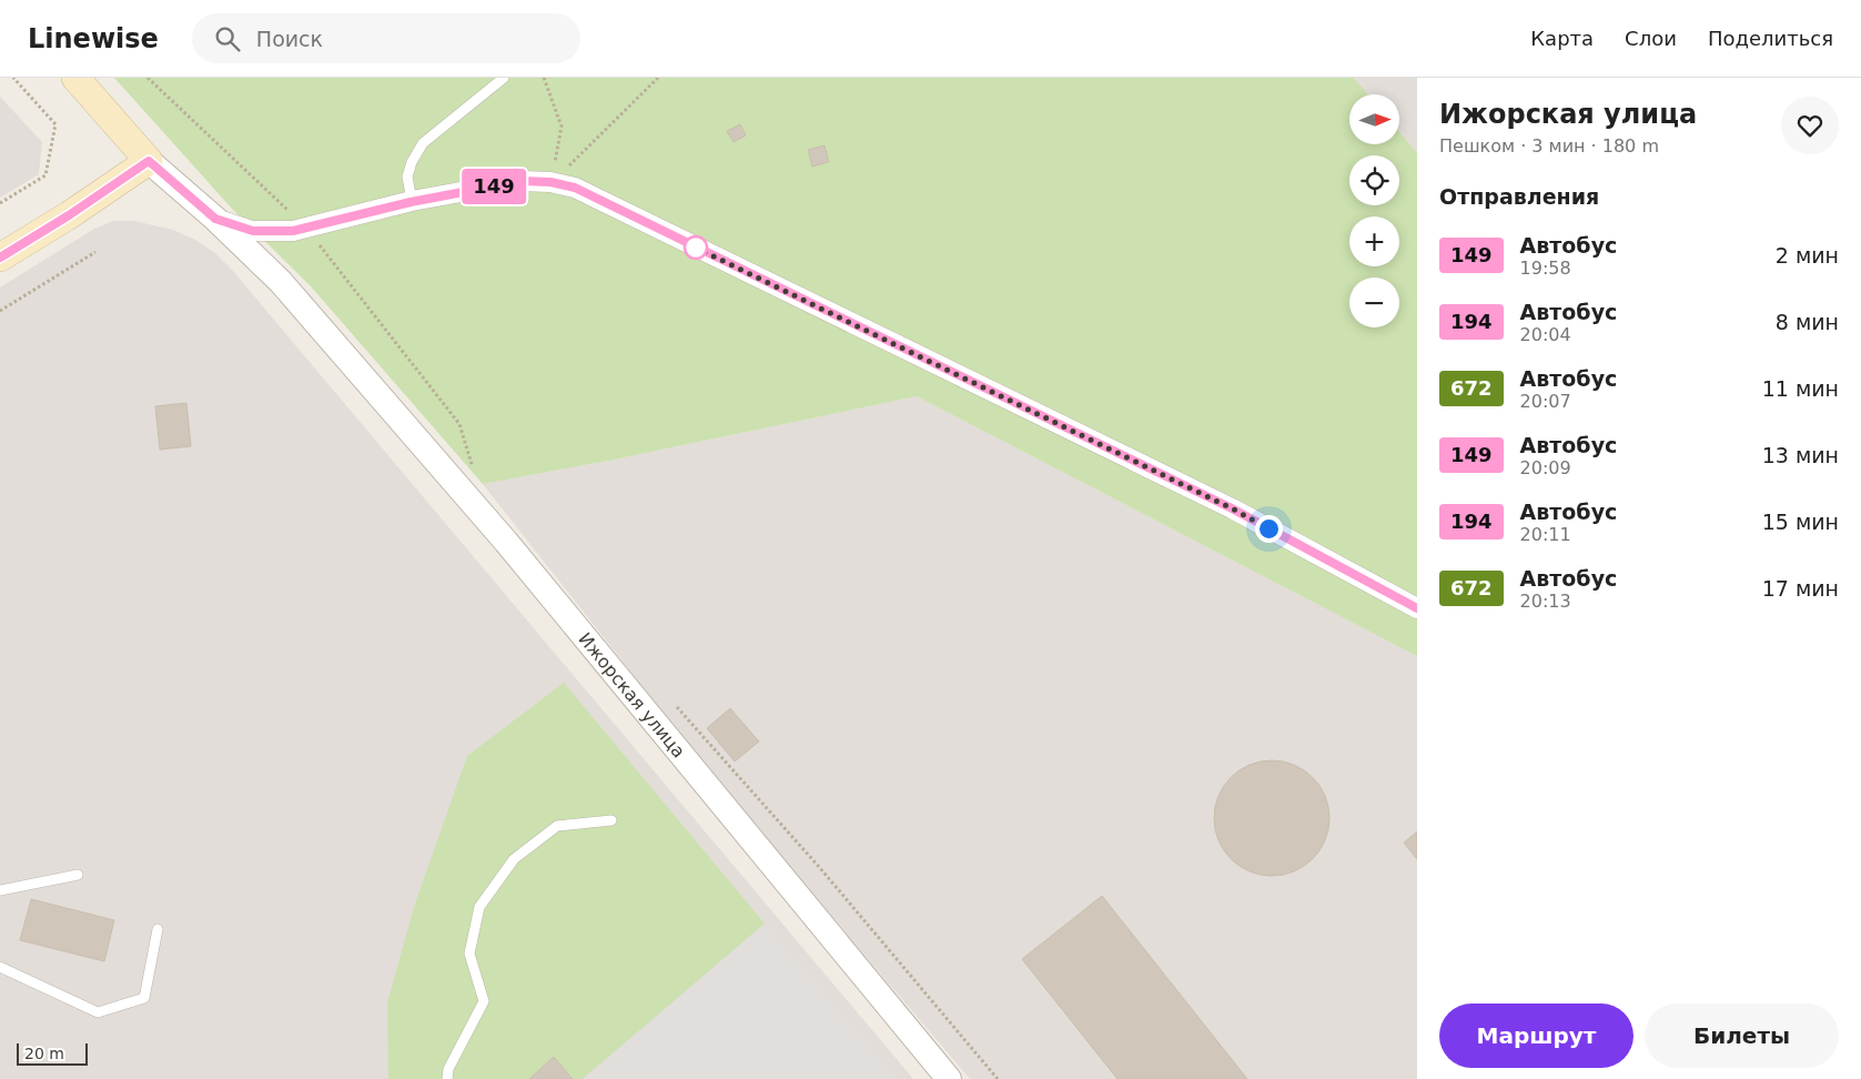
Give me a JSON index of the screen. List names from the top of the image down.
{
  "streets": {
    "main road": ["Ижорская улица"]
  },
  "lines": ["bus line 149"],
  "scale_bar": "20 m",
  "north": "right",
  "page": {
    "header": "Linewise",
    "search": "Поиск",
    "nav": ["Карта", "Слои", "Поделиться"],
    "on_map": "149",
    "heading": [
      ["Ижорская улица", "Пешком · 3 мин · 180 m"],
      "Отправления"
    ],
    "map_buttons": ["+", "−"],
    "list": [
      {
        "mark": "149",
        "name": "Автобус",
        "note": "19:58",
        "value": "2 мин"
      },
      {
        "mark": "194",
        "name": "Автобус",
        "note": "20:04",
        "value": "8 мин"
      },
      {
        "mark": "672",
        "name": "Автобус",
        "note": "20:07",
        "value": "11 мин"
      },
      {
        "mark": "149",
        "name": "Автобус",
        "note": "20:09",
        "value": "13 мин"
      },
      {
        "mark": "194",
        "name": "Автобус",
        "note": "20:11",
        "value": "15 мин"
      },
      {
        "mark": "672",
        "name": "Автобус",
        "note": "20:13",
        "value": "17 мин"
      }
    ],
    "buttons": ["Маршрут", "Билеты"],
    "scale": "20 m"
  }
}
